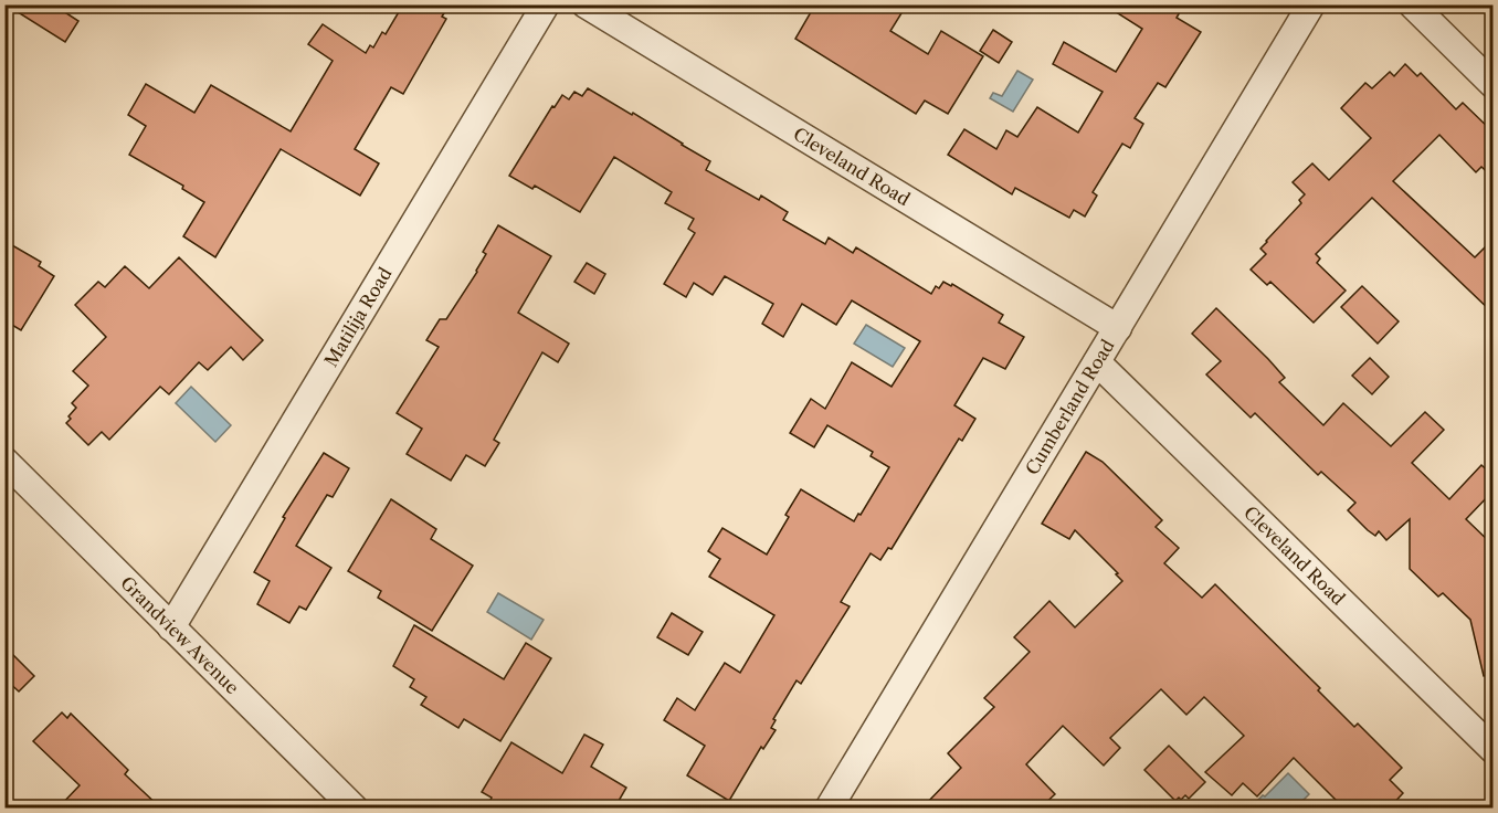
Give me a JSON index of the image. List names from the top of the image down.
{
  "streets": {
    "street": [
      "Cleveland Road",
      "Matilija Road",
      "Cumberland Road",
      "Grandview Avenue"
    ]
  },
  "crossings": [
    ["Cleveland Road", "Cumberland Road"],
    ["Matilija Road", "Grandview Avenue"]
  ]
}
